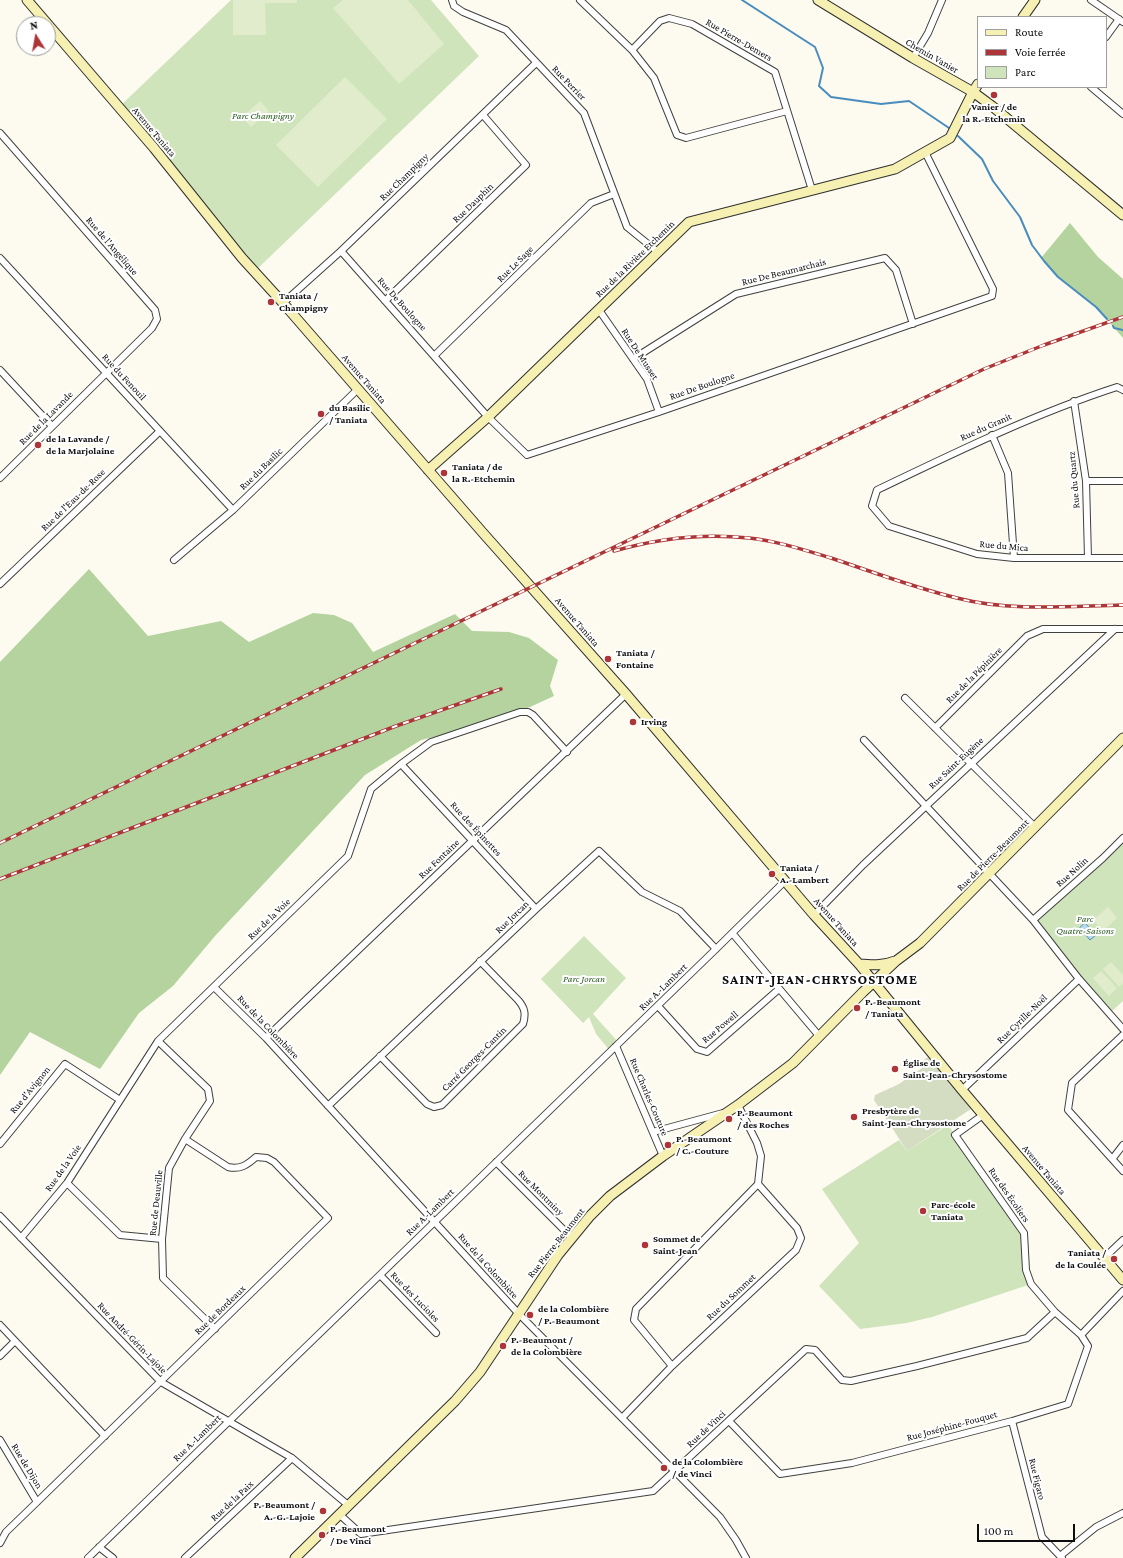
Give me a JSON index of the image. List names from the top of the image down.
{
  "streets": {
    "main road": [
      "Chemin Vanier",
      "Avenue Taniata",
      "Rue de la Rivière Etchemin",
      "Rue de Pierre-Beaumont",
      "Rue Pierre-Beaumont"
    ],
    "street": [
      "Rue Pierre-Demers",
      "Rue Perrier",
      "Rue Champigny",
      "Rue Dauphin",
      "Rue de l'Angélique",
      "Rue Le Sage",
      "Rue De Beaumarchais",
      "Rue De Boulogne",
      "Rue De Musset",
      "Rue du Fenouil",
      "Rue de la Lavande",
      "Rue du Granit",
      "Rue du Basilic",
      "Rue du Quartz",
      "Rue de l'Eau-de-Rose",
      "Rue du Mica",
      "Rue de la Pépinière",
      "Rue Saint-Eugène",
      "Rue des Épinettes",
      "Rue Fontaine",
      "Rue Nolin",
      "Rue Jorcan",
      "Rue de la Voie",
      "Rue A.-Lambert",
      "Rue Cyrille-Noël",
      "Rue de la Colombière",
      "Rue Powell",
      "Carré Georges-Cantin",
      "Rue d'Avignon",
      "Rue Charles-Couture",
      "Rue Montminy",
      "Rue des Écoliers",
      "Rue de Deauville",
      "Rue des Lucioles",
      "Rue du Sommet",
      "Rue de Bordeaux",
      "Rue André-Gérin-Lajoie",
      "Rue Joséphine-Fouquet",
      "Rue de Vinci",
      "Rue de Dijon",
      "Rue Figaro",
      "Rue de la Paix"
    ]
  },
  "crossings": [
    ["Rue Pierre-Demers", "Rue de la Rivière Etchemin"],
    ["Chemin Vanier", "Rue de la Rivière Etchemin"],
    ["Rue Perrier", "Rue Champigny"],
    ["Rue Perrier", "Rue de la Rivière Etchemin"],
    ["Rue Perrier", "Rue Le Sage"],
    ["Avenue Taniata", "Rue Champigny"],
    ["Avenue Taniata", "Rue de la Rivière Etchemin"],
    ["Avenue Taniata", "Rue du Basilic"],
    ["Avenue Taniata", "Rue Saint-Eugène"],
    ["Avenue Taniata", "Rue de Pierre-Beaumont"],
    ["Avenue Taniata", "Rue Fontaine"],
    ["Avenue Taniata", "Rue A.-Lambert"],
    ["Avenue Taniata", "Rue Cyrille-Noël"],
    ["Avenue Taniata", "Rue des Écoliers"],
    ["Avenue Taniata", "Rue Pierre-Beaumont"],
    ["Rue Champigny", "Rue Dauphin"],
    ["Rue Champigny", "Rue De Boulogne"],
    ["Rue Dauphin", "Rue De Boulogne"],
    ["Rue de l'Angélique", "Rue du Fenouil"],
    ["Rue de l'Angélique", "Rue de la Lavande"],
    ["Rue de la Rivière Etchemin", "Rue De Boulogne"],
    ["Rue de la Rivière Etchemin", "Rue De Musset"],
    ["Rue Le Sage", "Rue De Boulogne"],
    ["Rue De Beaumarchais", "Rue De Boulogne"],
    ["Rue De Beaumarchais", "Rue De Musset"],
    ["Rue De Boulogne", "Rue De Musset"],
    ["Rue du Fenouil", "Rue de la Lavande"],
    ["Rue du Fenouil", "Rue du Basilic"],
    ["Rue du Fenouil", "Rue de l'Eau-de-Rose"],
    ["Rue du Granit", "Rue du Quartz"],
    ["Rue du Granit", "Rue du Mica"],
    ["Rue du Quartz", "Rue du Mica"],
    ["Rue de la Pépinière", "Rue Saint-Eugène"],
    ["Rue des Épinettes", "Rue Fontaine"],
    ["Rue des Épinettes", "Rue Jorcan"],
    ["Rue des Épinettes", "Rue de la Voie"],
    ["Rue de Pierre-Beaumont", "Rue Pierre-Beaumont"],
    ["Rue Fontaine", "Rue de la Voie"],
    ["Rue Fontaine", "Rue de la Colombière"],
    ["Rue Jorcan", "Rue A.-Lambert"],
    ["Rue Jorcan", "Rue de la Colombière"],
    ["Rue Jorcan", "Carré Georges-Cantin"],
    ["Rue de la Voie", "Rue de la Colombière"],
    ["Rue de la Voie", "Rue d'Avignon"],
    ["Rue de la Voie", "Rue de Deauville"],
    ["Rue de la Voie", "Rue André-Gérin-Lajoie"],
    ["Rue A.-Lambert", "Rue de la Colombière"],
    ["Rue A.-Lambert", "Rue Powell"],
    ["Rue A.-Lambert", "Rue Charles-Couture"],
    ["Rue A.-Lambert", "Rue Montminy"],
    ["Rue A.-Lambert", "Rue des Lucioles"],
    ["Rue A.-Lambert", "Rue André-Gérin-Lajoie"],
    ["Rue de la Colombière", "Rue Pierre-Beaumont"],
    ["Rue de la Colombière", "Rue du Sommet"],
    ["Rue de la Colombière", "Rue de Vinci"],
    ["Rue Charles-Couture", "Rue Pierre-Beaumont"],
    ["Rue Montminy", "Rue Pierre-Beaumont"],
    ["Rue des Écoliers", "Rue Joséphine-Fouquet"],
    ["Rue des Écoliers", "Rue de Vinci"],
    ["Rue de Deauville", "Rue de Bordeaux"],
    ["Rue Pierre-Beaumont", "Rue André-Gérin-Lajoie"],
    ["Rue Pierre-Beaumont", "Rue de Vinci"],
    ["Rue de Bordeaux", "Rue André-Gérin-Lajoie"],
    ["Rue de Bordeaux", "Rue de Dijon"],
    ["Rue André-Gérin-Lajoie", "Rue de la Paix"],
    ["Rue Joséphine-Fouquet", "Rue de Vinci"],
    ["Rue Joséphine-Fouquet", "Rue Figaro"]
  ],
  "districts": ["SAINT-JEAN-CHRYSOSTOME"],
  "parks": ["Parc Champigny", "Parc Quatre-Saisons", "Parc Jorcan"],
  "places": [
    "Vanier / de la R.-Etchemin",
    "Taniata / Champigny",
    "du Basilic / Taniata",
    "de la Lavande / de la Marjolaine",
    "Taniata / de la R.-Etchemin",
    "Taniata / Fontaine",
    "Irving",
    "Taniata / A.-Lambert",
    "P.-Beaumont / Taniata",
    "Église de Saint-Jean-Chrysostome",
    "Presbytère de Saint-Jean-Chrysostome",
    "P.-Beaumont / des Roches",
    "P.-Beaumont / C.-Couture",
    "Parc-école Taniata",
    "Sommet de Saint-Jean",
    "Taniata / de la Coulée",
    "de la Colombière / P.-Beaumont",
    "P.-Beaumont / de la Colombière",
    "de la Colombière / de Vinci",
    "P.-Beaumont / A.-G.-Lajoie",
    "P.-Beaumont / De Vinci"
  ],
  "legend": ["Route", "Voie ferrée", "Parc"],
  "scale_bar": "100 m",
  "north": "top"
}
